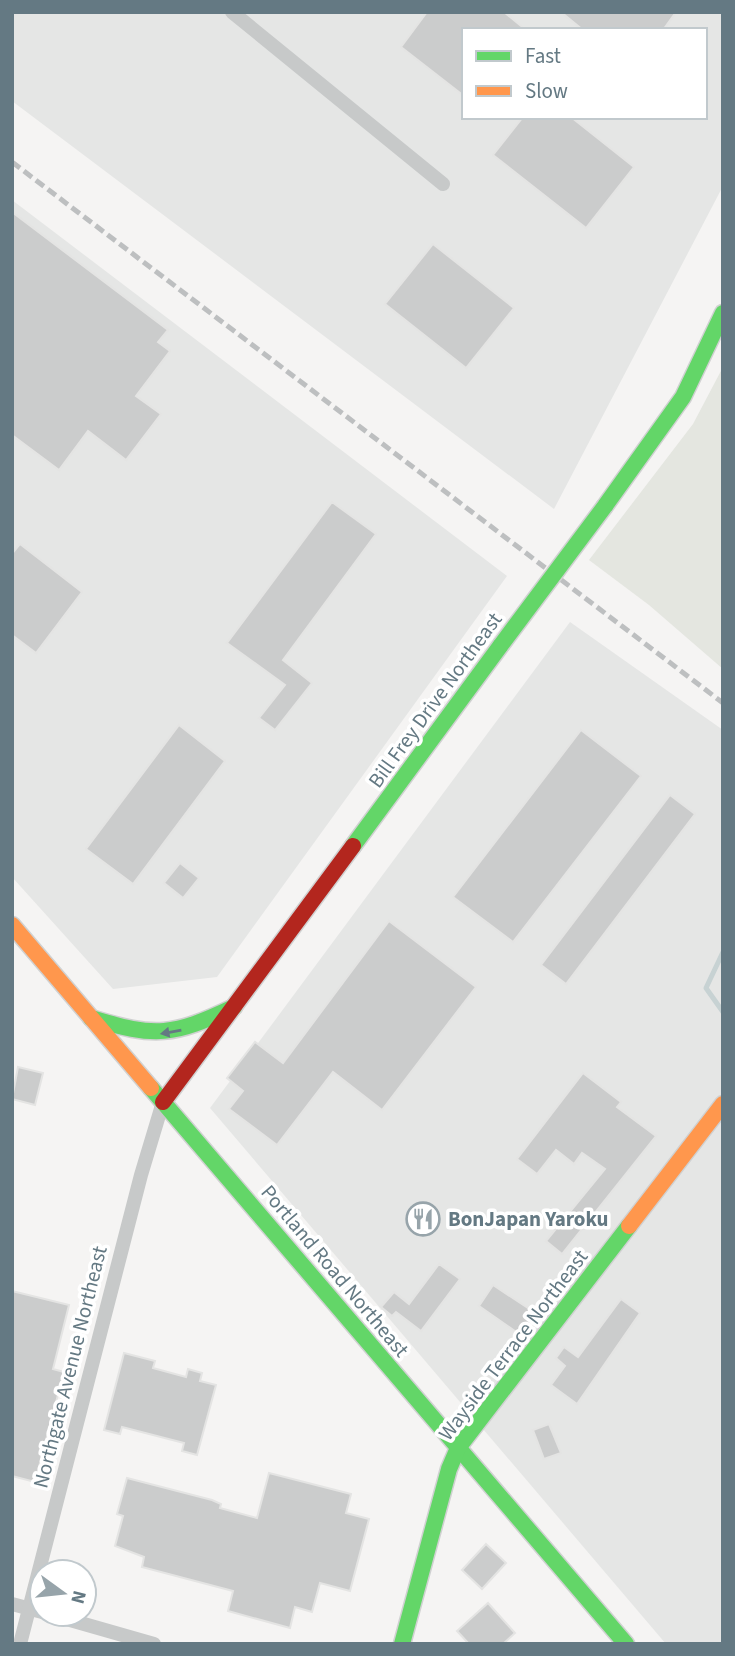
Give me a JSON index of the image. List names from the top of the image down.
{
  "streets": {
    "street": [
      "Bill Frey Drive Northeast",
      "Portland Road Northeast",
      "Wayside Terrace Northeast",
      "Northgate Avenue Northeast"
    ]
  },
  "crossings": [
    ["Bill Frey Drive Northeast", "Portland Road Northeast"],
    ["Bill Frey Drive Northeast", "Northgate Avenue Northeast"],
    ["Portland Road Northeast", "Wayside Terrace Northeast"],
    ["Portland Road Northeast", "Northgate Avenue Northeast"]
  ],
  "places": {
    "restaurant": ["BonJapan Yaroku"]
  },
  "legend": ["Fast", "Slow"],
  "north": "right"
}
